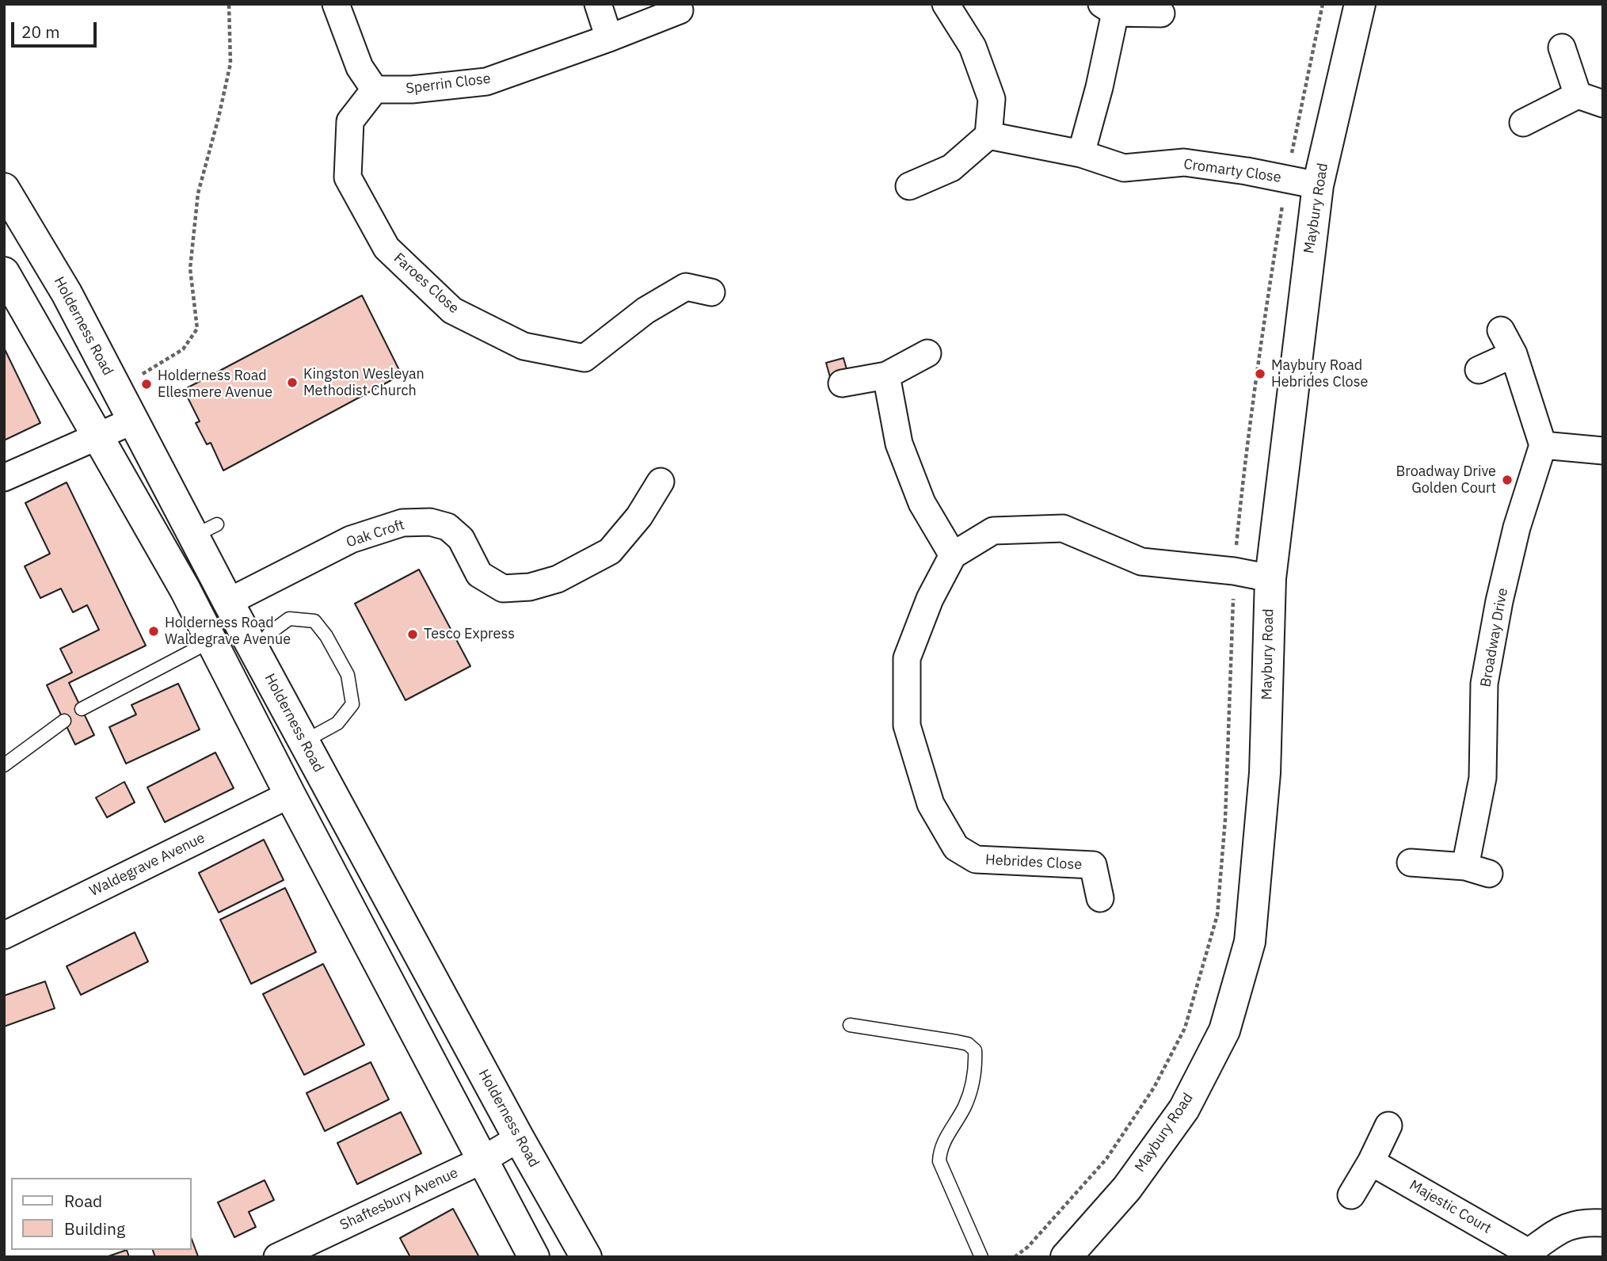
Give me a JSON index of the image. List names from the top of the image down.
{
  "streets": {
    "main road": ["Maybury Road", "Holderness Road"],
    "street": [
      "Sperrin Close",
      "Cromarty Close",
      "Faroes Close",
      "Oak Croft",
      "Broadway Drive",
      "Hebrides Close",
      "Waldegrave Avenue",
      "Shaftesbury Avenue",
      "Majestic Court"
    ]
  },
  "crossings": [
    ["Sperrin Close", "Faroes Close"],
    ["Cromarty Close", "Maybury Road"],
    ["Holderness Road", "Oak Croft"],
    ["Holderness Road", "Shaftesbury Avenue"]
  ],
  "places": [
    "Maybury Road Hebrides Close",
    "Kingston Wesleyan Methodist Church",
    "Holderness Road Ellesmere Avenue",
    "Broadway Drive Golden Court",
    "Holderness Road Waldegrave Avenue",
    "Tesco Express"
  ],
  "legend": ["Road", "Building"],
  "scale_bar": "20 m"
}
